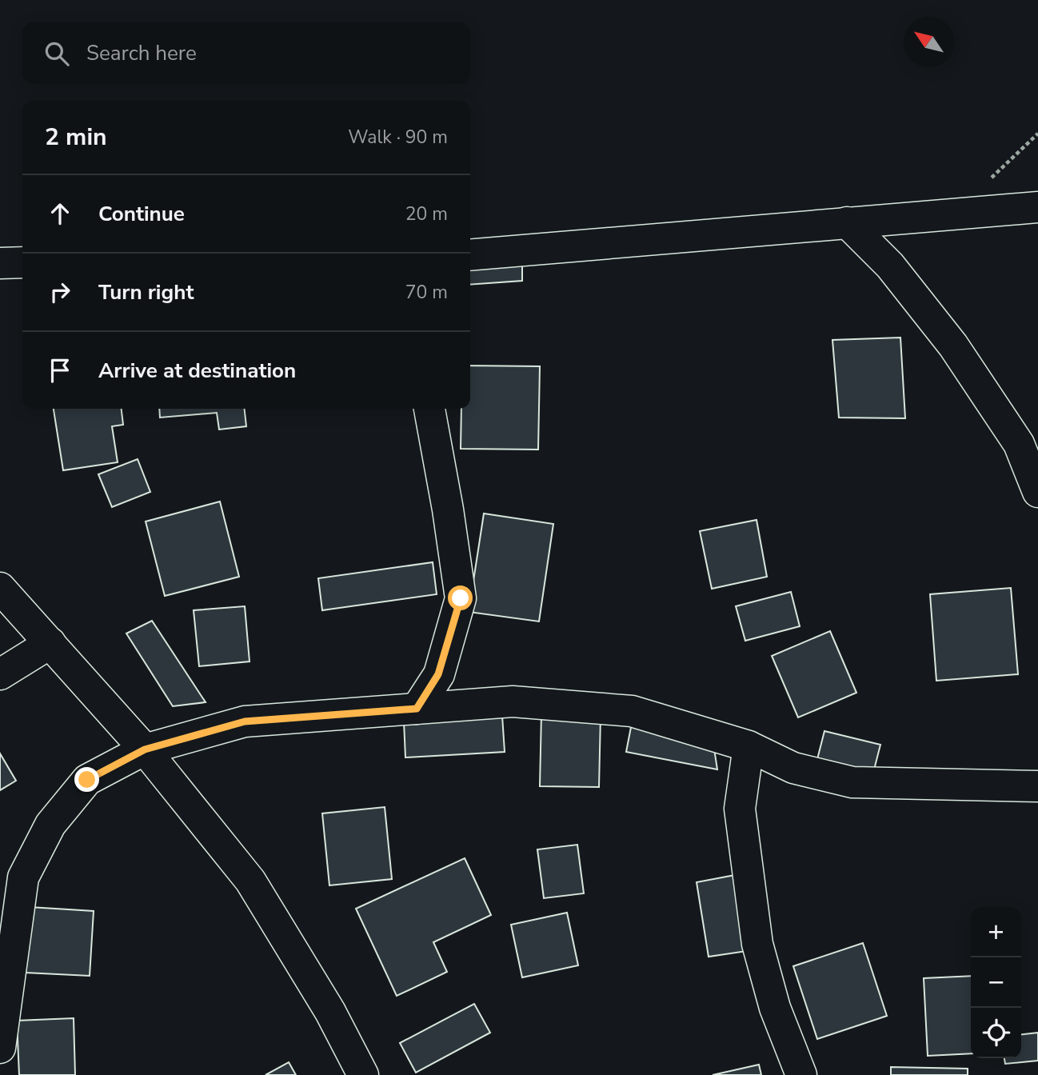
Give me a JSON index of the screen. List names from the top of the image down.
{
  "north": "top left",
  "page": {
    "search": "Search here",
    "heading": ["2 min", "Walk · 90 m"],
    "list": [
      ["Continue", "20 m"],
      ["Turn right", "70 m"],
      "Arrive at destination"
    ],
    "map_buttons": ["+", "−"]
  }
}
